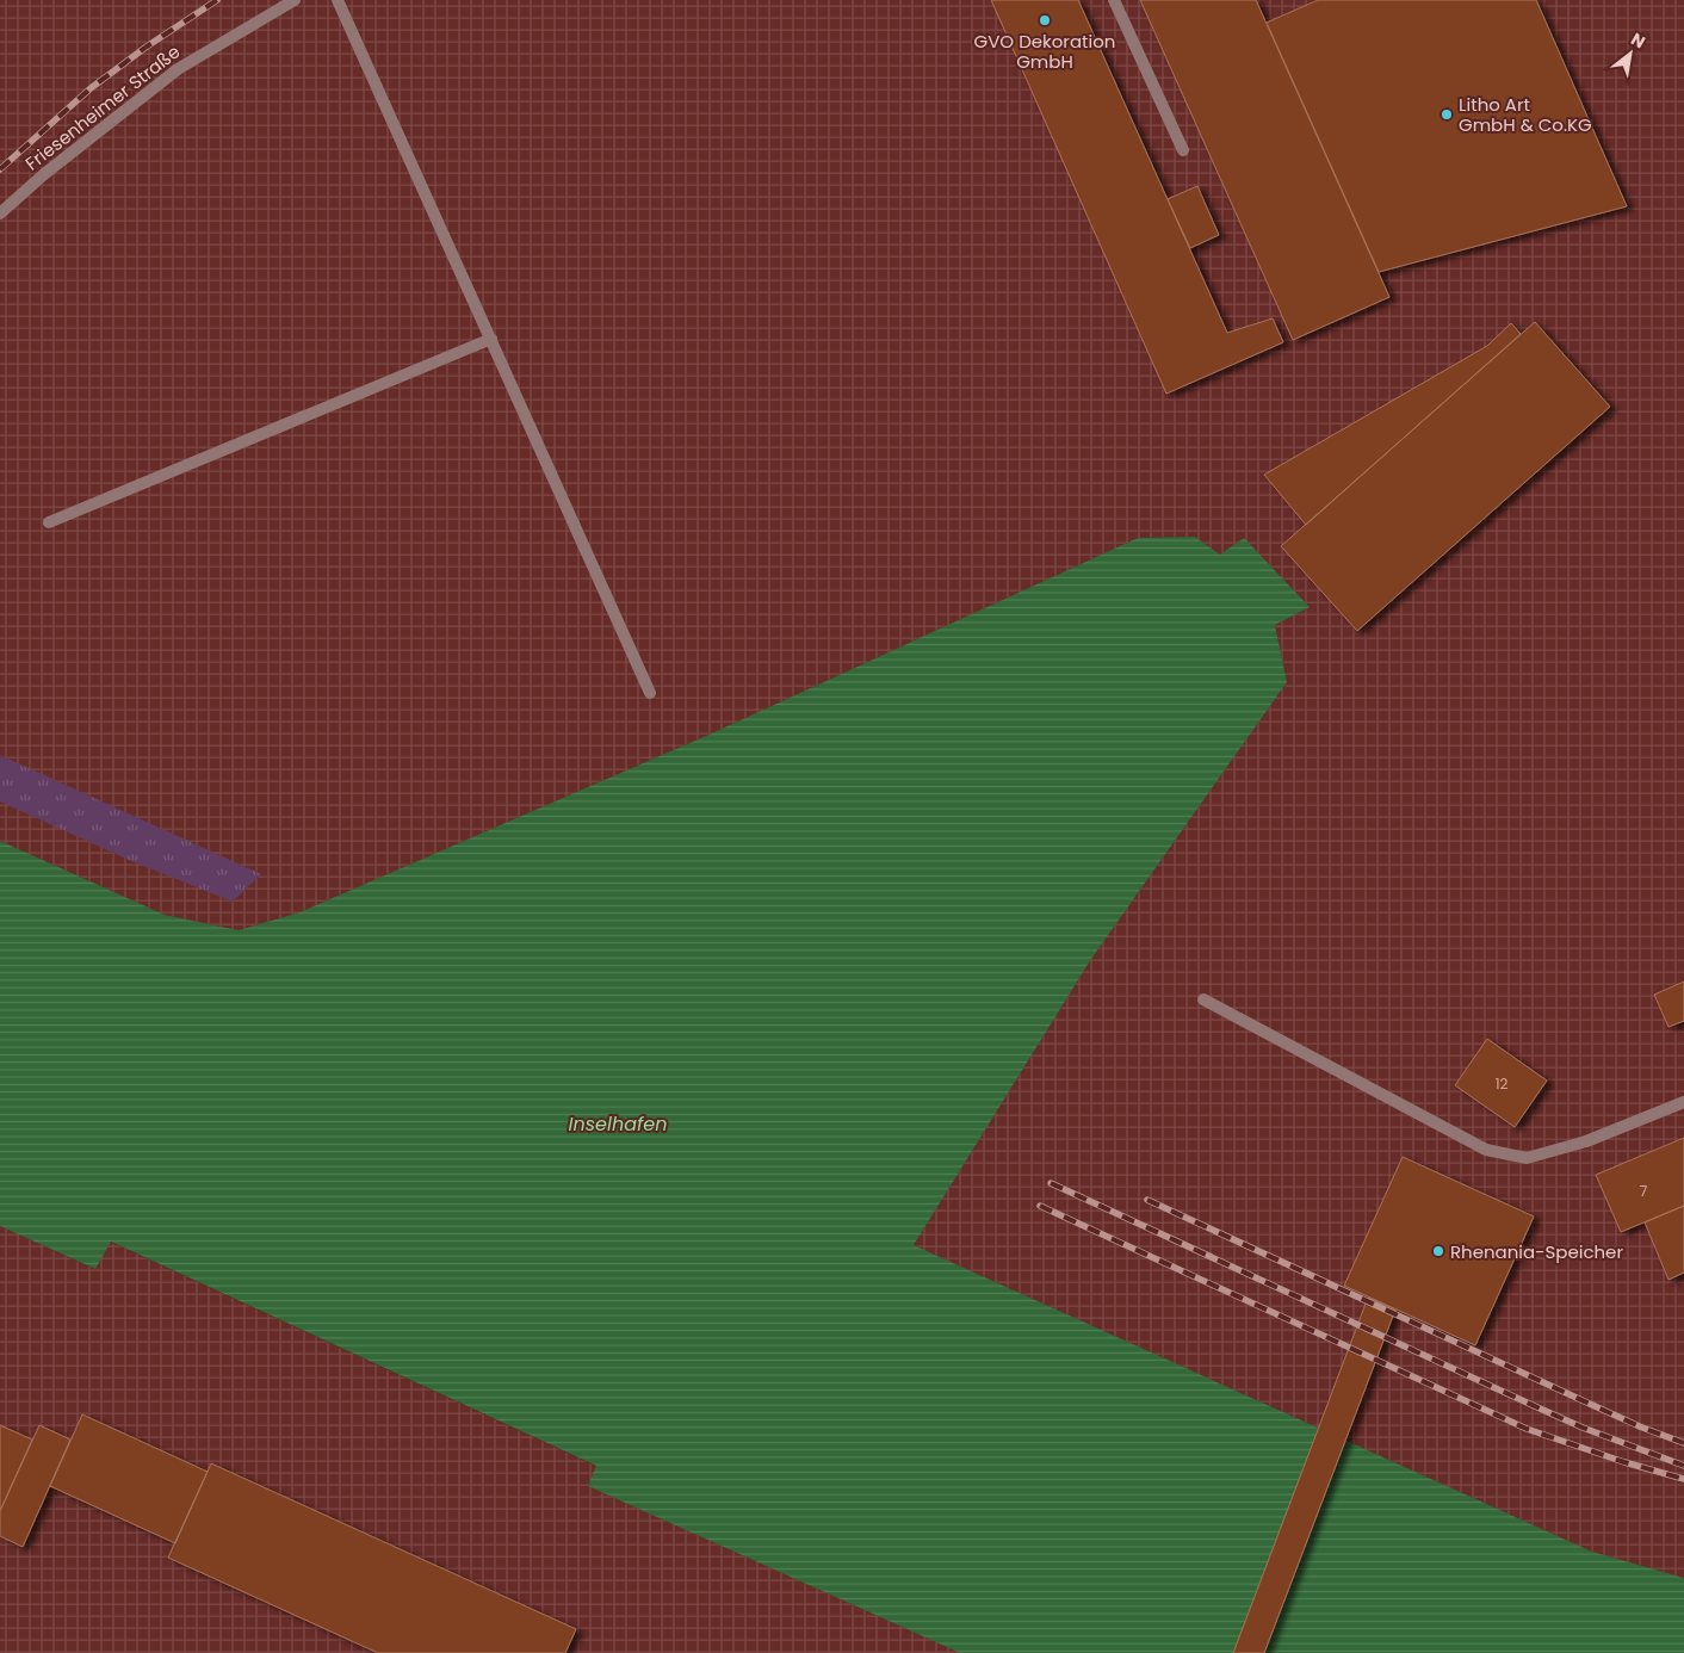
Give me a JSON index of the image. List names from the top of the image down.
{
  "streets": {
    "street": ["Friesenheimer Straße"]
  },
  "water": ["Inselhafen"],
  "places": ["GVO Dekoration GmbH", "Litho Art GmbH & Co.KG", "Rhenania-Speicher"],
  "house_numbers": ["12", "7"],
  "north": "top right"
}
